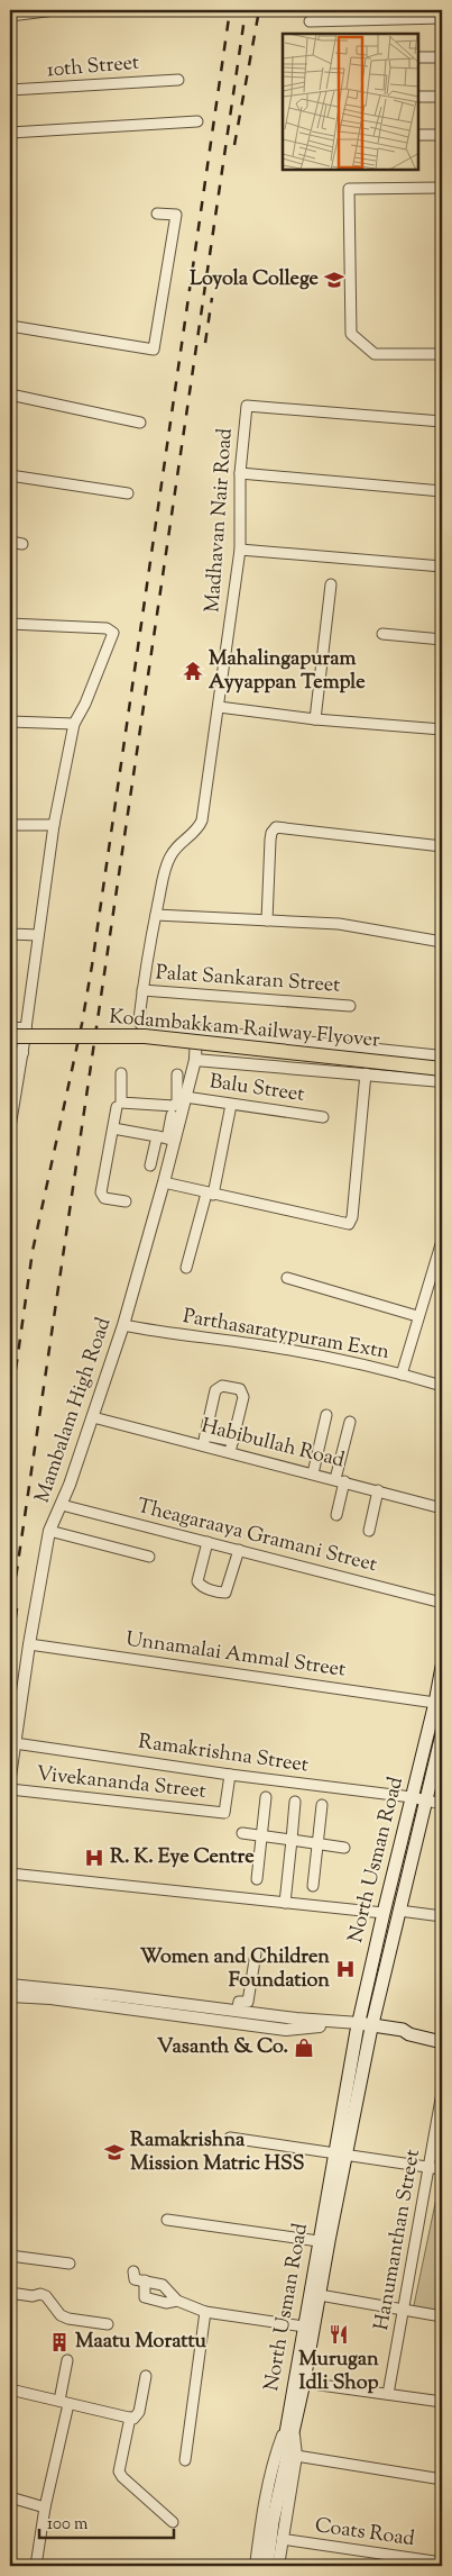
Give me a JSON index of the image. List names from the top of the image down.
{
  "streets": {
    "main road": ["Kodambakkam Railway Flyover", "North Usman Road"],
    "street": [
      "10th Street",
      "Madhavan Nair Road",
      "Palat Sankaran Street",
      "Balu Street",
      "Parthasaratypuram Extn",
      "Mambalam High Road",
      "Habibullah Road",
      "Theagaraaya Gramani Street",
      "Unnamalai Ammal Street",
      "Ramakrishna Street",
      "Vivekananda Street",
      "Hanumanthan Street",
      "Coats Road"
    ]
  },
  "crossings": [
    ["Madhavan Nair Road", "Palat Sankaran Street"],
    ["Madhavan Nair Road", "Mambalam High Road"],
    ["Balu Street", "Mambalam High Road"],
    ["Parthasaratypuram Extn", "Mambalam High Road"],
    ["Mambalam High Road", "Habibullah Road"],
    ["Mambalam High Road", "Theagaraaya Gramani Street"],
    ["Mambalam High Road", "Unnamalai Ammal Street"],
    ["Mambalam High Road", "Ramakrishna Street"],
    ["Unnamalai Ammal Street", "North Usman Road"],
    ["Ramakrishna Street", "Vivekananda Street"],
    ["Ramakrishna Street", "North Usman Road"],
    ["North Usman Road", "Coats Road"]
  ],
  "places": {
    "school or university": ["Loyola College", "Ramakrishna Mission Matric HSS"],
    "temple": ["Mahalingapuram Ayyappan Temple"],
    "hospital": ["R. K. Eye Centre", "Women and Children Foundation"],
    "shop": ["Vasanth & Co."],
    "restaurant": ["Murugan Idli Shop"],
    "building": ["Maatu Morattu"]
  },
  "scale_bar": "100 m"
}
